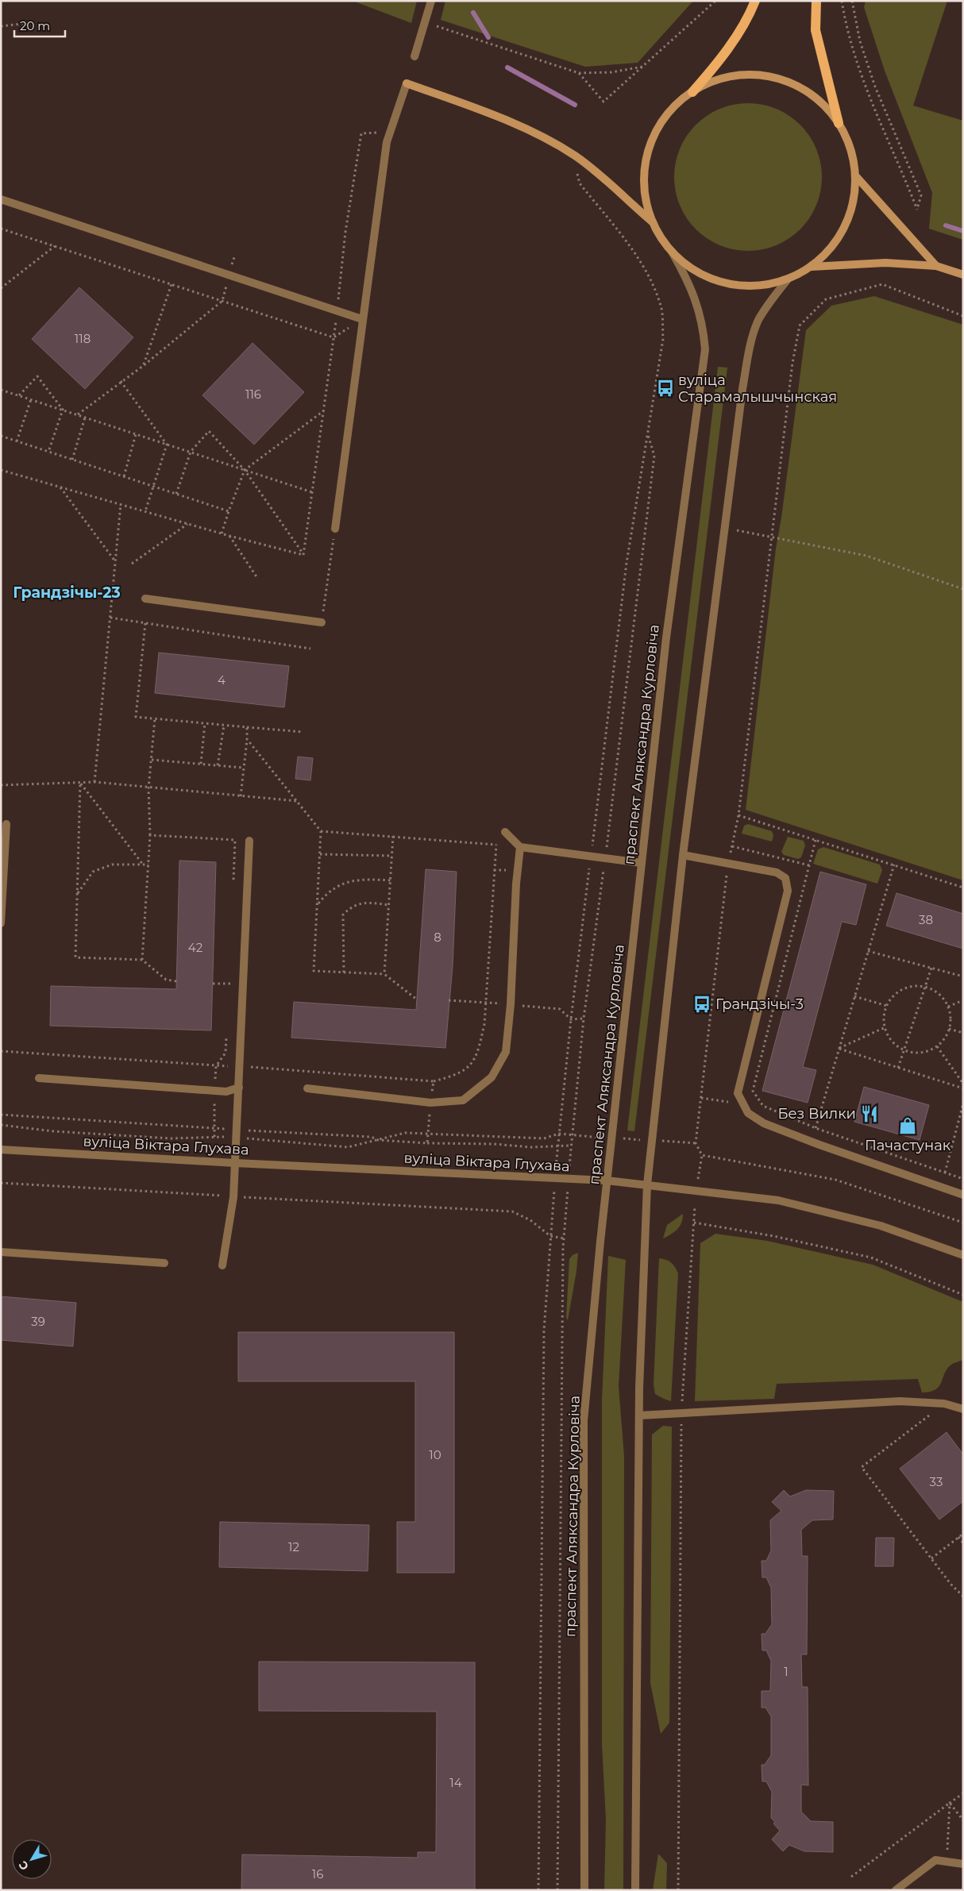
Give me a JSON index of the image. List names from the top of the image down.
{
  "streets": {
    "street": ["праспект Аляксандра Курловіча", "вуліца Віктара Глухава"]
  },
  "crossings": [
    ["праспект Аляксандра Курловіча", "вуліца Віктара Глухава"]
  ],
  "districts": ["Грандзічы-23"],
  "places": {
    "bus stop": ["вуліца Старамалышчынская", "Грандзічы-3"],
    "restaurant": ["Без Вилки"],
    "shop": ["Пачастунак"]
  },
  "house_numbers": [
    "118",
    "116",
    "4",
    "38",
    "8",
    "42",
    "39",
    "10",
    "33",
    "12",
    "1",
    "14",
    "16"
  ],
  "scale_bar": "20 m",
  "north": "bottom left"
}
